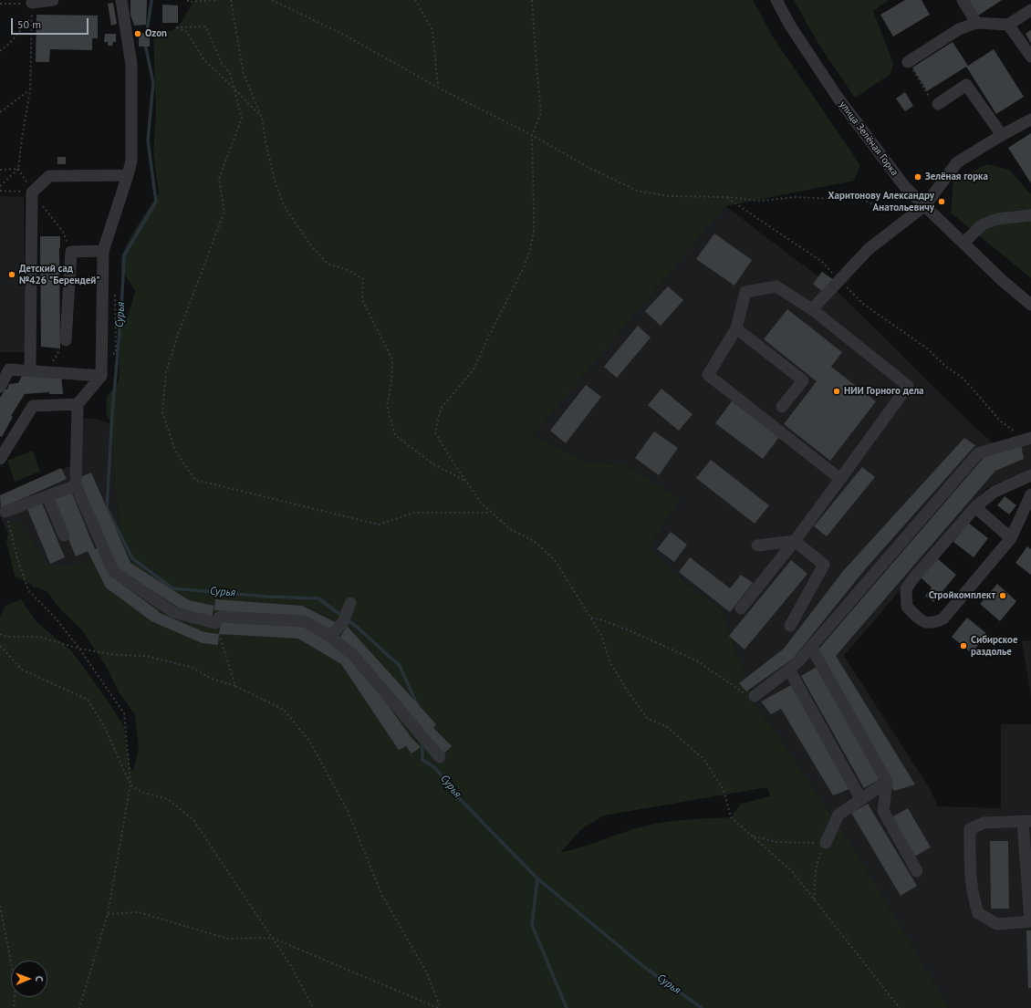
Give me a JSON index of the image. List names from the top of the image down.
{
  "streets": {
    "street": ["улица Зелёная Горка"]
  },
  "water": ["Сурья"],
  "places": [
    "Ozon",
    "Зелёная горка",
    "Харитонову Александру Анатольевичу",
    "Детский сад №426 \"Берендей\"",
    "НИИ Горного дела",
    "Стройкомплект",
    "Сибирское раздолье"
  ],
  "scale_bar": "50 m",
  "north": "right"
}
